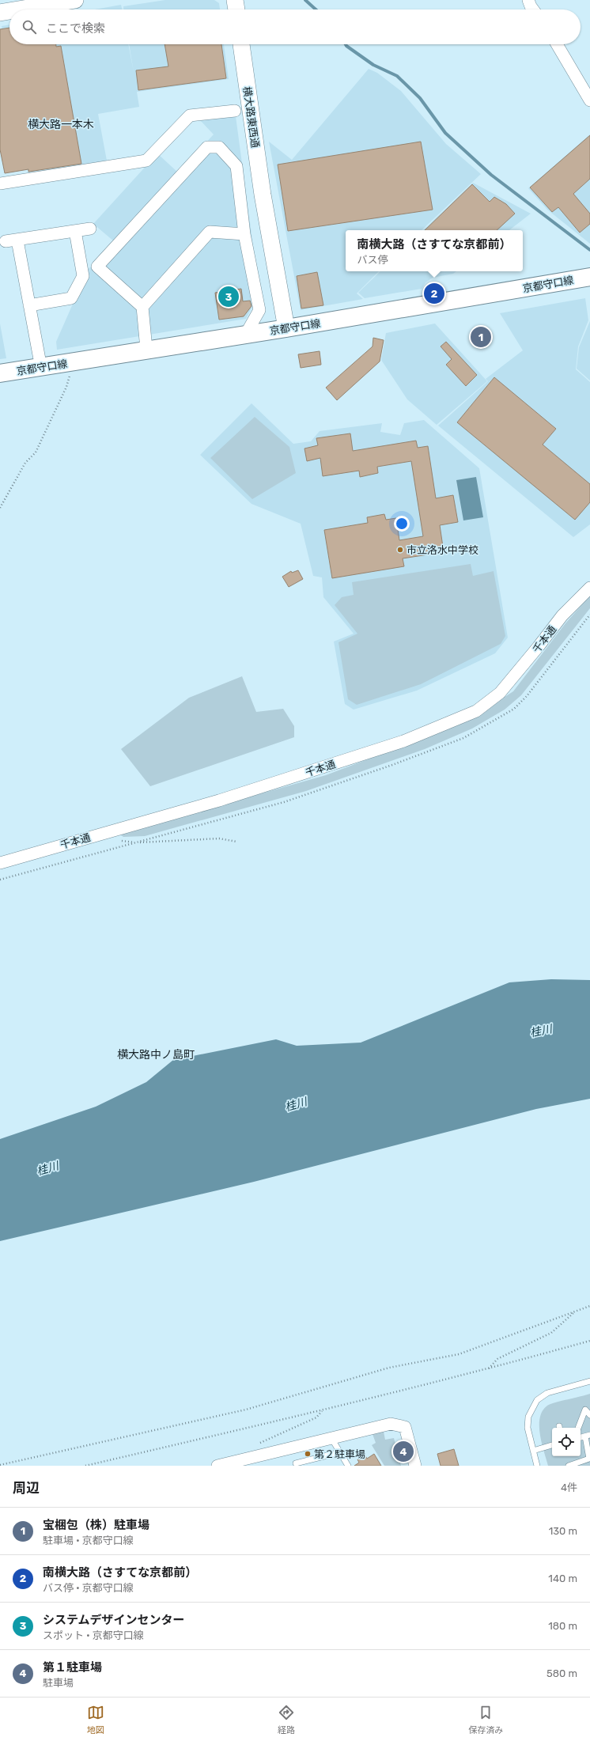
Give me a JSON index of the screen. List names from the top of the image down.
{
  "streets": {
    "main road": ["京都守口線"],
    "street": ["横大路東西通", "千本通"]
  },
  "crossings": [
    ["横大路東西通", "京都守口線"]
  ],
  "districts": ["横大路一本木", "横大路中ノ島町"],
  "water": ["桂川"],
  "places": ["市立洛水中学校", "第２駐車場"],
  "page": {
    "search": "ここで検索",
    "popup": ["南横大路（さすてな京都前）", "バス停"],
    "pins": [
      "2",
      "3",
      "1",
      "4"
    ],
    "heading": ["周辺", "4件"],
    "list": [
      {
        "mark": "1",
        "name": "宝梱包（株）駐車場",
        "note": "駐車場 · 京都守口線",
        "value": "130 m"
      },
      {
        "mark": "2",
        "name": "南横大路（さすてな京都前）",
        "note": "バス停 · 京都守口線",
        "value": "140 m"
      },
      {
        "mark": "3",
        "name": "システムデザインセンター",
        "note": "スポット · 京都守口線",
        "value": "180 m"
      },
      {
        "mark": "4",
        "name": "第１駐車場",
        "note": "駐車場",
        "value": "580 m"
      }
    ],
    "nav": ["地図", "経路", "保存済み"]
  }
}
